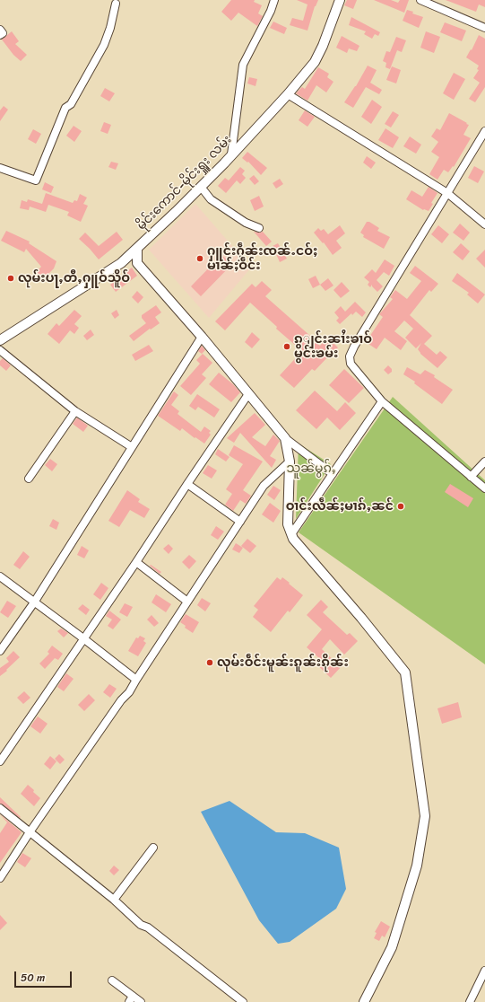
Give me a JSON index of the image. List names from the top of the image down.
{
  "streets": {
    "main road": ["မိုင်းကောင်-မိုင်းရှူး လမ်း"]
  },
  "parks": ["သူၼ်မွၵ်ႇ"],
  "places": [
    "ႁူင်းႁဵၼ်းၸၼ်ႉငဝ်ႈ မၢၼ်ႈဝဵင်း",
    "လုမ်းပႃႇတီႇႁူဝ်သိူဝ်",
    "ၵွျင်းၼၢႆးၶၢဝ် မွင်းၶမ်း",
    "ဝၢင်းလဵၼ်ႈမၢၵ်ႇၼင်",
    "လုမ်းဝဵင်းမူၼ်းၵူၼ်းၵိုၼ်း"
  ],
  "scale_bar": "50 m"
}
